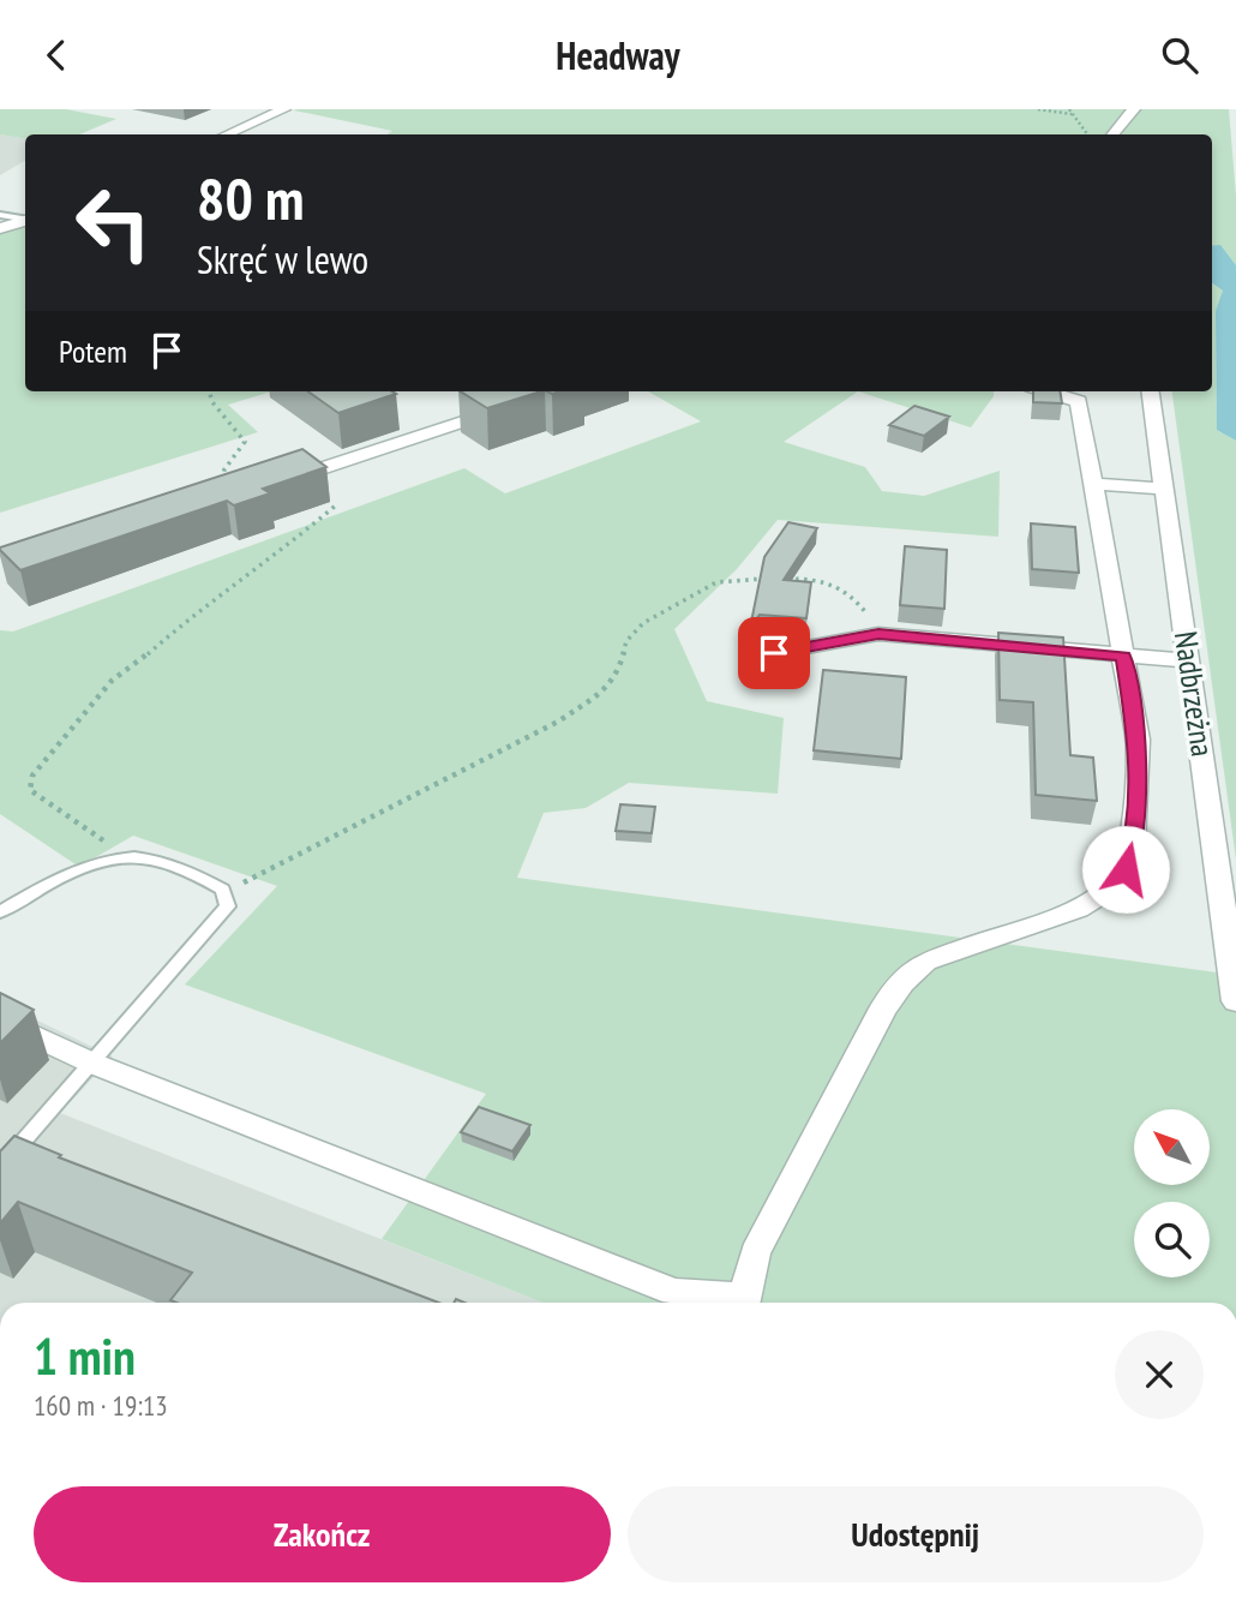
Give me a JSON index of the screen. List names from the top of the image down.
{
  "streets": {
    "street": ["Nadbrzeżna"]
  },
  "north": "top left",
  "page": {
    "header": "Headway",
    "turn": ["80 m", "Skręć w lewo"],
    "then": "Potem",
    "heading": ["1 min", "160 m · 19:13"],
    "buttons": ["Zakończ", "Udostępnij"]
  }
}
